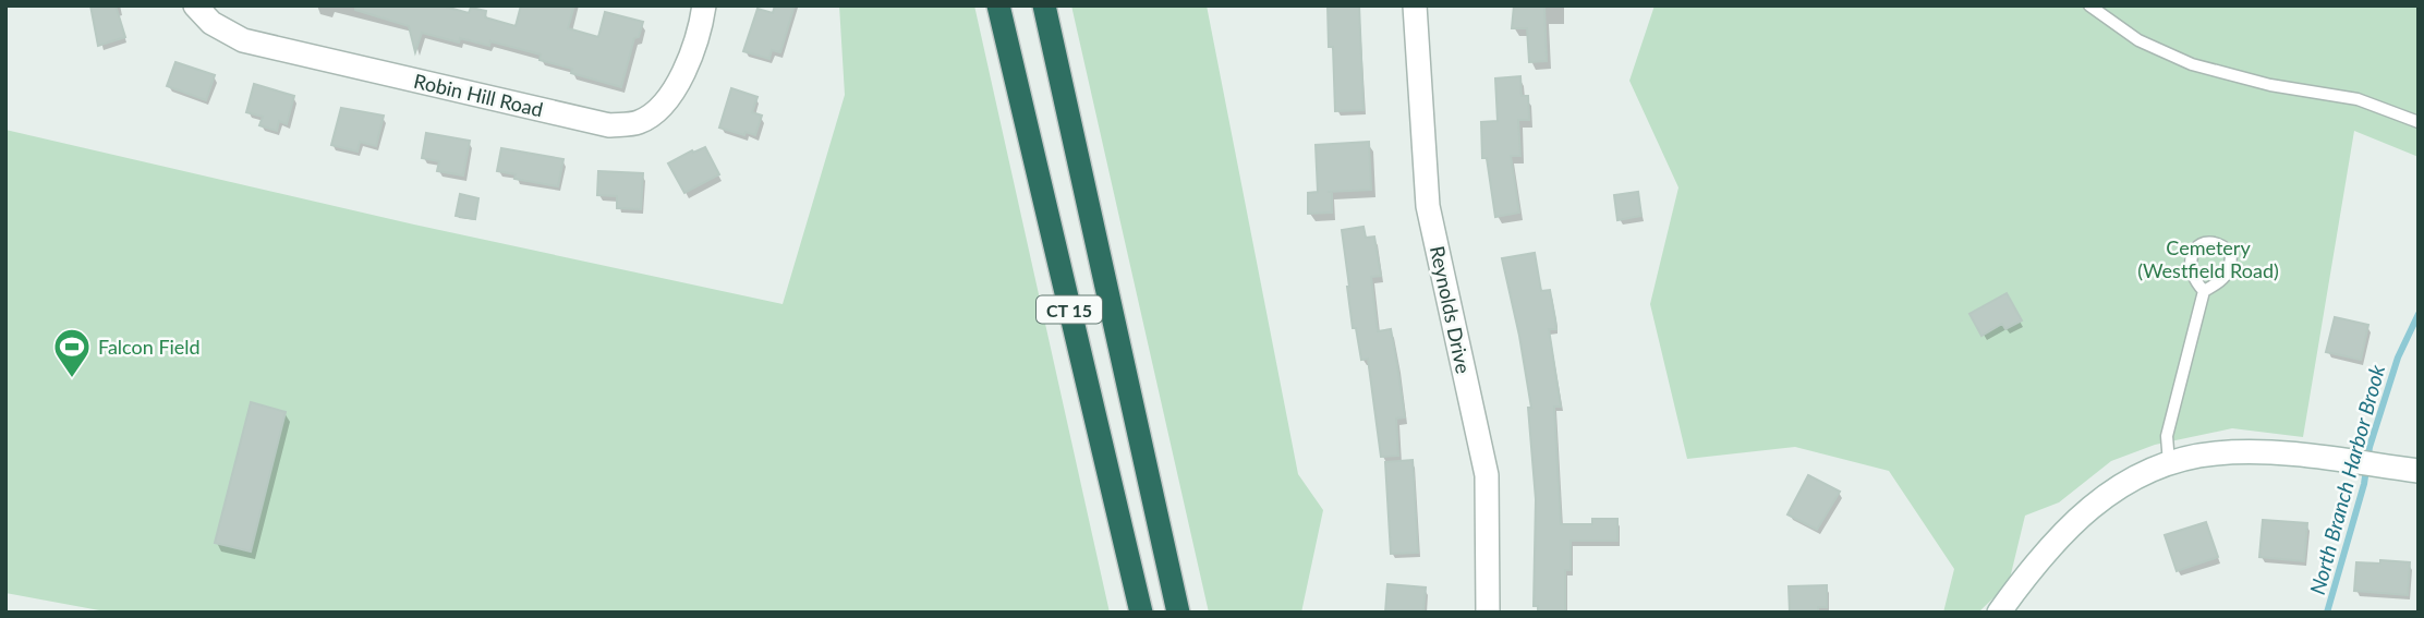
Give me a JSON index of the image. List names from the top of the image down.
{
  "streets": {
    "highway": ["CT 15"],
    "street": ["Robin Hill Road", "Reynolds Drive"]
  },
  "water": ["North Branch Harbor Brook"],
  "parks": ["Cemetery (Westfield Road)"],
  "places": {
    "sports": ["Falcon Field"]
  }
}
